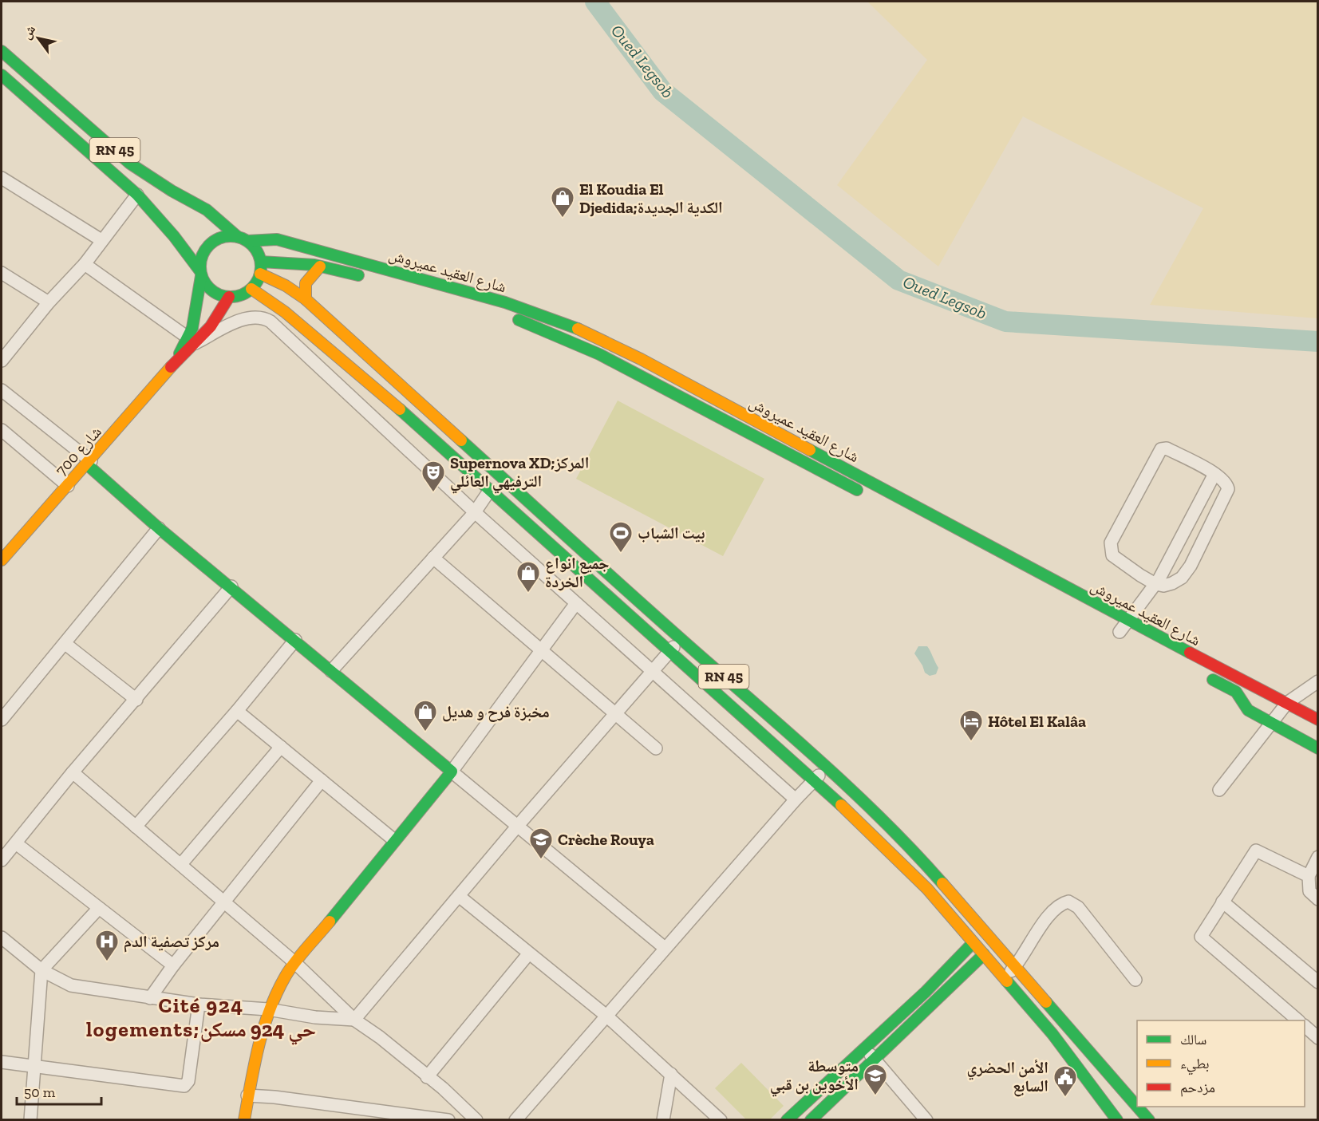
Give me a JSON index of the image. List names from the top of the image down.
{
  "streets": {
    "main road": ["RN 45", "شارع العقيد عميروش", "شارع 700"]
  },
  "crossings": [
    ["RN 45", "شارع العقيد عميروش"]
  ],
  "districts": ["Cité 924 logements;حي 924 مسكن"],
  "water": ["Oued Legsob"],
  "places": {
    "shop": ["El Koudia El Djedida;الكدية الجديدة", "جميع انواع الخردة", "مخبزة فرح و هديل"],
    "theatre": ["Supernova XD;المركز الترفيهي العائلي"],
    "sports": ["بيت الشباب"],
    "hotel": ["Hôtel El Kalâa"],
    "school or university": ["Crèche Rouya", "متوسطة الأخوين بن قبي"],
    "hospital": ["مركز تصفية الدم"],
    "public building": ["الأمن الحضري السابع"]
  },
  "legend": ["سالك", "بطيء", "مزدحم"],
  "scale_bar": "50 m",
  "north": "top left"
}
